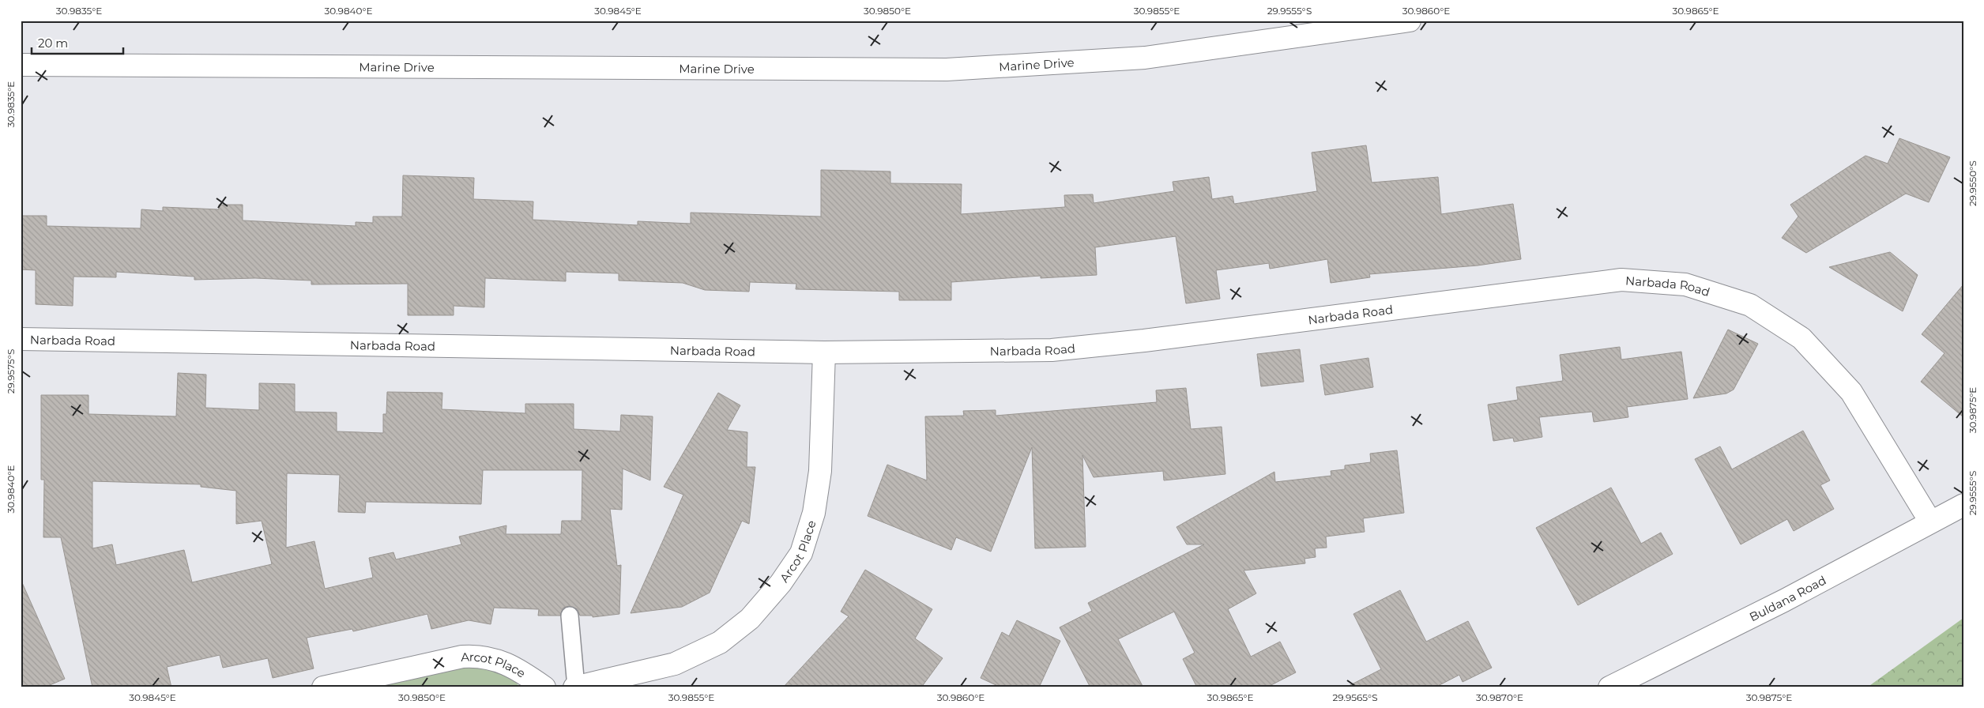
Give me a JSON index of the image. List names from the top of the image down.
{
  "streets": {
    "street": [
      "Marine Drive",
      "Narbada Road",
      "Arcot Place",
      "Buldana Road"
    ]
  },
  "crossings": [
    ["Narbada Road", "Arcot Place"],
    ["Narbada Road", "Buldana Road"]
  ],
  "scale_bar": "20 m",
  "coordinates": [
    "30.9835°E",
    "30.9840°E",
    "30.9845°E",
    "30.9850°E",
    "30.9855°E",
    "29.9555°S",
    "30.9860°E",
    "30.9865°E",
    "29.9550°S",
    "29.9575°S",
    "30.9875°E",
    "29.9565°S",
    "30.9870°E"
  ]
}
